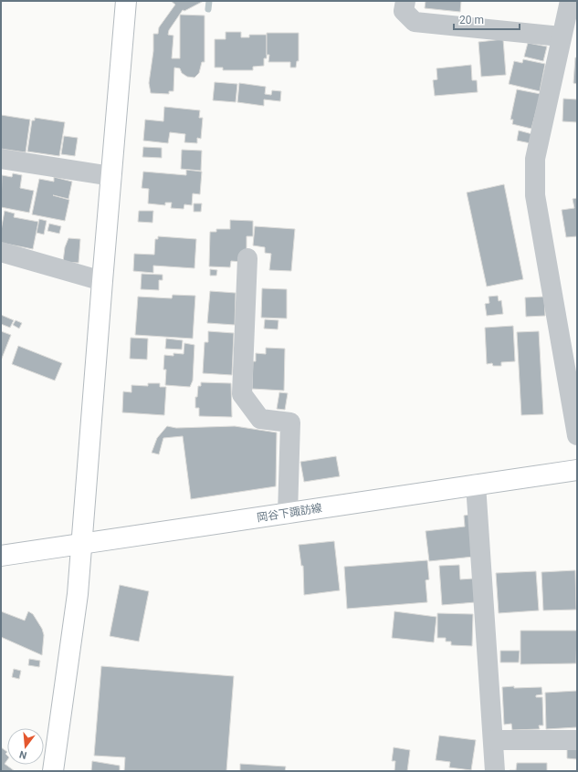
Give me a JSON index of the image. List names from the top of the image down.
{
  "streets": {
    "street": ["岡谷下諏訪線"]
  },
  "scale_bar": "20 m",
  "north": "bottom"
}
